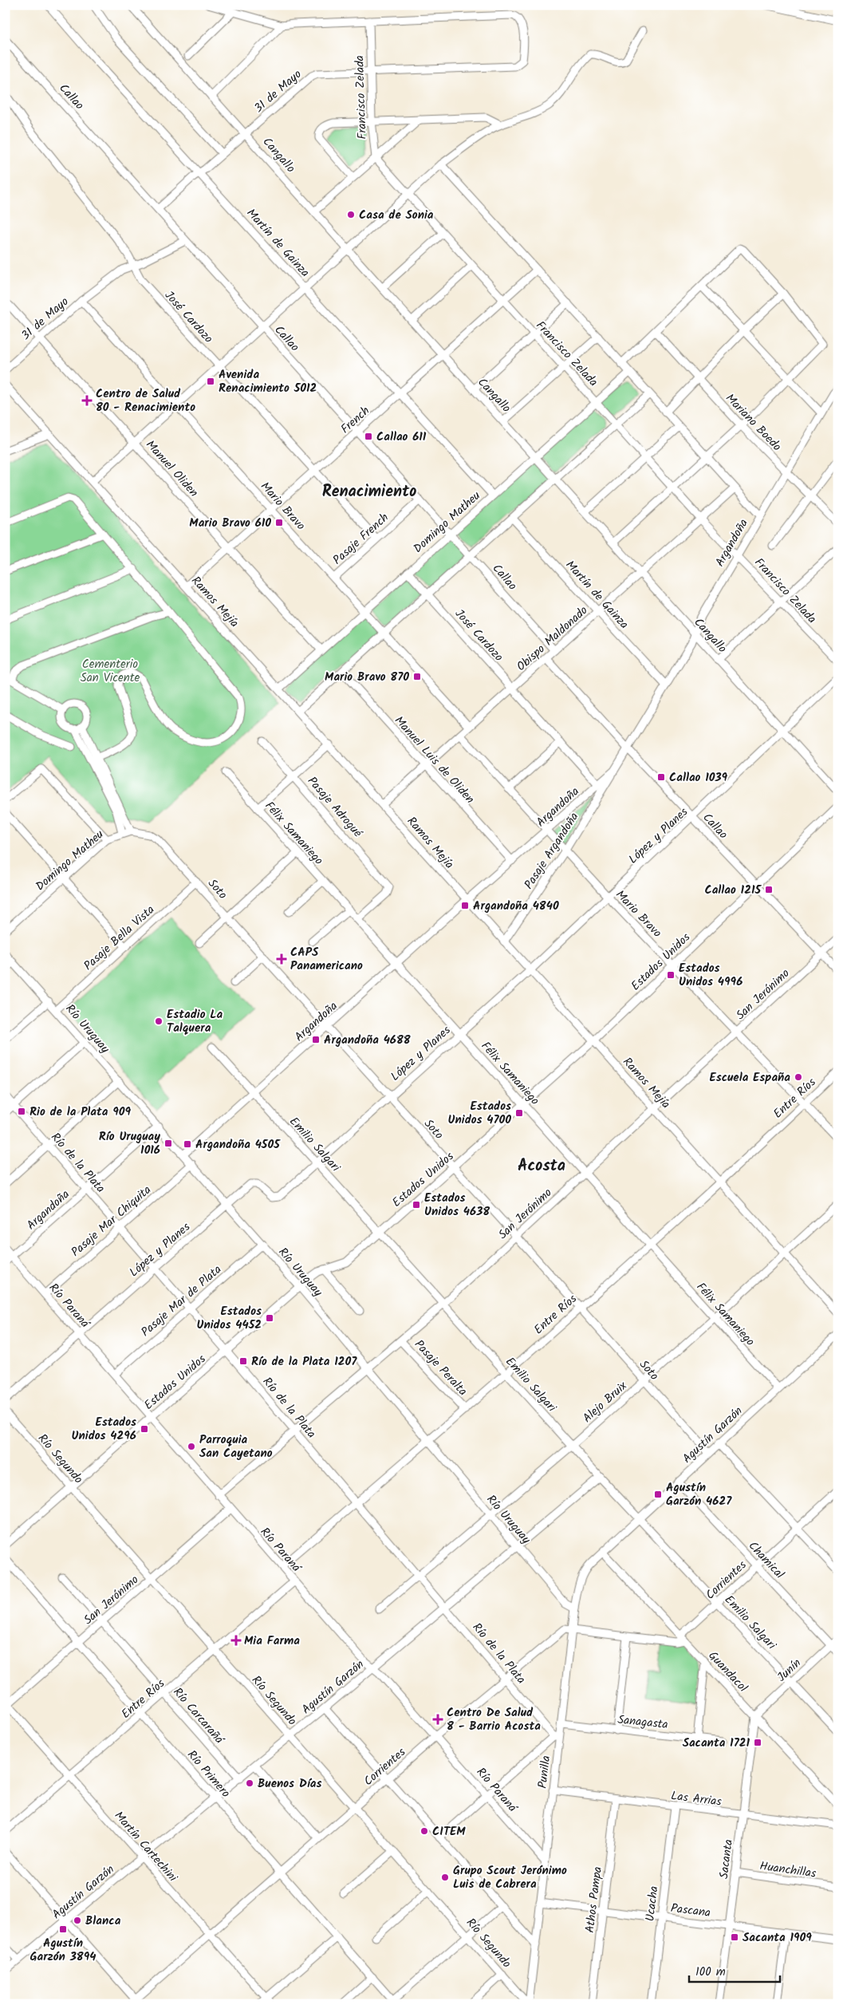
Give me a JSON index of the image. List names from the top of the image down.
{
  "streets": {
    "street": [
      "31 de Mayo",
      "Callao",
      "Francisco Zelada",
      "Cangallo",
      "Martín de Gainza",
      "José Cardozo",
      "French",
      "Mariano Boedo",
      "Manuel Oliden",
      "Mario Bravo",
      "Domingo Matheu",
      "Pasaje French",
      "Argandoña",
      "Ramos Mejía",
      "Obispo Maldonado",
      "Manuel Luis de Oliden",
      "Pasaje Adrogué",
      "Félix Samaniego",
      "López y Planes",
      "Pasaje Argandoña",
      "Soto",
      "Pasaje Bella Vista",
      "Estados Unidos",
      "San Jerónimo",
      "Río Uruguay",
      "Entre Ríos",
      "Emilio Salgari",
      "Río de la Plata",
      "Pasaje Mar Chiquita",
      "Pasaje Mar de Plata",
      "Río Paraná",
      "Pasaje Peralta",
      "Alejo Bruix",
      "Agustín Garzón",
      "Río Segundo",
      "Chamical",
      "Corrientes",
      "Junín",
      "Guandacol",
      "Río Carcarañá",
      "Sanagasta",
      "Punilla",
      "Río Primero",
      "Las Arrias",
      "Martín Cartechini",
      "Sacanta",
      "Huanchillas",
      "Athos Pampa",
      "Ucacha",
      "Pascana"
    ]
  },
  "crossings": [
    ["31 de Mayo", "Callao"],
    ["31 de Mayo", "Francisco Zelada"],
    ["31 de Mayo", "Cangallo"],
    ["31 de Mayo", "Martín de Gainza"],
    ["31 de Mayo", "José Cardozo"],
    ["31 de Mayo", "Manuel Oliden"],
    ["31 de Mayo", "Mario Bravo"],
    ["Callao", "French"],
    ["Callao", "Domingo Matheu"],
    ["Callao", "Pasaje French"],
    ["Callao", "Argandoña"],
    ["Callao", "Obispo Maldonado"],
    ["Callao", "López y Planes"],
    ["Callao", "Estados Unidos"],
    ["Callao", "San Jerónimo"],
    ["Francisco Zelada", "French"],
    ["Francisco Zelada", "Domingo Matheu"],
    ["Francisco Zelada", "Argandoña"],
    ["Francisco Zelada", "Obispo Maldonado"],
    ["Cangallo", "French"],
    ["Cangallo", "Domingo Matheu"],
    ["Cangallo", "Argandoña"],
    ["Cangallo", "Obispo Maldonado"],
    ["Cangallo", "López y Planes"],
    ["Martín de Gainza", "French"],
    ["Martín de Gainza", "Domingo Matheu"],
    ["Martín de Gainza", "Argandoña"],
    ["Martín de Gainza", "Obispo Maldonado"],
    ["José Cardozo", "French"],
    ["José Cardozo", "Domingo Matheu"],
    ["José Cardozo", "Pasaje French"],
    ["José Cardozo", "Argandoña"],
    ["José Cardozo", "Obispo Maldonado"],
    ["French", "Manuel Oliden"],
    ["French", "Mario Bravo"],
    ["French", "Ramos Mejía"],
    ["Mariano Boedo", "Argandoña"],
    ["Manuel Oliden", "Domingo Matheu"],
    ["Mario Bravo", "Domingo Matheu"],
    ["Mario Bravo", "Pasaje French"],
    ["Mario Bravo", "Argandoña"],
    ["Mario Bravo", "Obispo Maldonado"],
    ["Mario Bravo", "López y Planes"],
    ["Mario Bravo", "Pasaje Argandoña"],
    ["Mario Bravo", "Estados Unidos"],
    ["Mario Bravo", "San Jerónimo"],
    ["Mario Bravo", "Entre Ríos"],
    ["Domingo Matheu", "Ramos Mejía"],
    ["Domingo Matheu", "Soto"],
    ["Argandoña", "Ramos Mejía"],
    ["Argandoña", "Manuel Luis de Oliden"],
    ["Argandoña", "Félix Samaniego"],
    ["Argandoña", "Pasaje Argandoña"],
    ["Argandoña", "Soto"],
    ["Argandoña", "Río Uruguay"],
    ["Argandoña", "Emilio Salgari"],
    ["Argandoña", "Río de la Plata"],
    ["Argandoña", "Río Paraná"],
    ["Ramos Mejía", "Obispo Maldonado"],
    ["Ramos Mejía", "López y Planes"],
    ["Ramos Mejía", "Pasaje Argandoña"],
    ["Ramos Mejía", "Estados Unidos"],
    ["Ramos Mejía", "San Jerónimo"],
    ["Ramos Mejía", "Entre Ríos"],
    ["Ramos Mejía", "Alejo Bruix"],
    ["Obispo Maldonado", "Manuel Luis de Oliden"],
    ["Pasaje Adrogué", "Félix Samaniego"],
    ["Félix Samaniego", "López y Planes"],
    ["Félix Samaniego", "Estados Unidos"],
    ["Félix Samaniego", "San Jerónimo"],
    ["Félix Samaniego", "Entre Ríos"],
    ["Félix Samaniego", "Alejo Bruix"],
    ["Félix Samaniego", "Agustín Garzón"],
    ["López y Planes", "Soto"],
    ["López y Planes", "Río Uruguay"],
    ["López y Planes", "Emilio Salgari"],
    ["López y Planes", "Río de la Plata"],
    ["López y Planes", "Río Paraná"],
    ["Soto", "Pasaje Bella Vista"],
    ["Soto", "Estados Unidos"],
    ["Soto", "San Jerónimo"],
    ["Soto", "Entre Ríos"],
    ["Soto", "Alejo Bruix"],
    ["Soto", "Agustín Garzón"],
    ["Pasaje Bella Vista", "Río Uruguay"],
    ["Estados Unidos", "Río Uruguay"],
    ["Estados Unidos", "Emilio Salgari"],
    ["Estados Unidos", "Río de la Plata"],
    ["Estados Unidos", "Río Paraná"],
    ["Estados Unidos", "Río Segundo"],
    ["San Jerónimo", "Río Uruguay"],
    ["San Jerónimo", "Emilio Salgari"],
    ["San Jerónimo", "Río de la Plata"],
    ["San Jerónimo", "Río Paraná"],
    ["San Jerónimo", "Pasaje Peralta"],
    ["San Jerónimo", "Río Segundo"],
    ["San Jerónimo", "Río Carcarañá"],
    ["San Jerónimo", "Río Primero"],
    ["San Jerónimo", "Martín Cartechini"],
    ["Río Uruguay", "Entre Ríos"],
    ["Río Uruguay", "Pasaje Mar Chiquita"],
    ["Río Uruguay", "Pasaje Mar de Plata"],
    ["Río Uruguay", "Alejo Bruix"],
    ["Río Uruguay", "Agustín Garzón"],
    ["Río Uruguay", "Punilla"],
    ["Entre Ríos", "Emilio Salgari"],
    ["Entre Ríos", "Río de la Plata"],
    ["Entre Ríos", "Río Paraná"],
    ["Entre Ríos", "Pasaje Peralta"],
    ["Entre Ríos", "Río Segundo"],
    ["Entre Ríos", "Río Carcarañá"],
    ["Entre Ríos", "Río Primero"],
    ["Entre Ríos", "Martín Cartechini"],
    ["Emilio Salgari", "Alejo Bruix"],
    ["Emilio Salgari", "Agustín Garzón"],
    ["Emilio Salgari", "Corrientes"],
    ["Emilio Salgari", "Junín"],
    ["Río de la Plata", "Pasaje Mar Chiquita"],
    ["Río de la Plata", "Pasaje Mar de Plata"],
    ["Río de la Plata", "Alejo Bruix"],
    ["Río de la Plata", "Agustín Garzón"],
    ["Río de la Plata", "Corrientes"],
    ["Río de la Plata", "Punilla"],
    ["Pasaje Mar Chiquita", "Río Paraná"],
    ["Pasaje Mar de Plata", "Río Paraná"],
    ["Río Paraná", "Agustín Garzón"],
    ["Río Paraná", "Corrientes"],
    ["Río Paraná", "Punilla"],
    ["Agustín Garzón", "Río Segundo"],
    ["Agustín Garzón", "Chamical"],
    ["Agustín Garzón", "Guandacol"],
    ["Agustín Garzón", "Río Carcarañá"],
    ["Agustín Garzón", "Punilla"],
    ["Agustín Garzón", "Río Primero"],
    ["Agustín Garzón", "Martín Cartechini"],
    ["Río Segundo", "Corrientes"],
    ["Río Segundo", "Punilla"],
    ["Chamical", "Corrientes"],
    ["Chamical", "Junín"],
    ["Corrientes", "Guandacol"],
    ["Corrientes", "Punilla"],
    ["Corrientes", "Río Primero"],
    ["Corrientes", "Martín Cartechini"],
    ["Junín", "Guandacol"],
    ["Junín", "Sacanta"],
    ["Guandacol", "Punilla"],
    ["Guandacol", "Sacanta"],
    ["Sanagasta", "Punilla"],
    ["Punilla", "Las Arrias"],
    ["Punilla", "Pascana"],
    ["Las Arrias", "Sacanta"],
    ["Las Arrias", "Athos Pampa"],
    ["Las Arrias", "Ucacha"],
    ["Sacanta", "Huanchillas"],
    ["Sacanta", "Pascana"],
    ["Athos Pampa", "Pascana"],
    ["Ucacha", "Pascana"]
  ],
  "districts": ["Renacimiento", "Acosta"],
  "parks": ["Cementerio San Vicente"],
  "places": {
    "other": [
      "Casa de Sonia",
      "Estadio La Talquera",
      "Escuela España",
      "Parroquia San Cayetano",
      "Buenos Días",
      "CITEM",
      "Grupo Scout Jerónimo Luis de Cabrera",
      "Blanca"
    ],
    "transit": [
      "Avenida Renacimiento 5012",
      "Callao 611",
      "Mario Bravo 610",
      "Mario Bravo 870",
      "Callao 1039",
      "Callao 1215",
      "Argandoña 4840",
      "Estados Unidos 4996",
      "Argandoña 4688",
      "Rio de la Plata 909",
      "Estados Unidos 4700",
      "Río Uruguay 1016",
      "Argandoña 4505",
      "Estados Unidos 4638",
      "Estados Unidos 4452",
      "Río de la Plata 1207",
      "Estados Unidos 4296",
      "Agustín Garzón 4627",
      "Sacanta 1721",
      "Agustín Garzón 3894",
      "Sacanta 1909"
    ],
    "health": [
      "Centro de Salud 80 - Renacimiento",
      "CAPS Panamericano",
      "Mia Farma",
      "Centro De Salud 8 - Barrio Acosta"
    ]
  },
  "scale_bar": "100 m"
}
